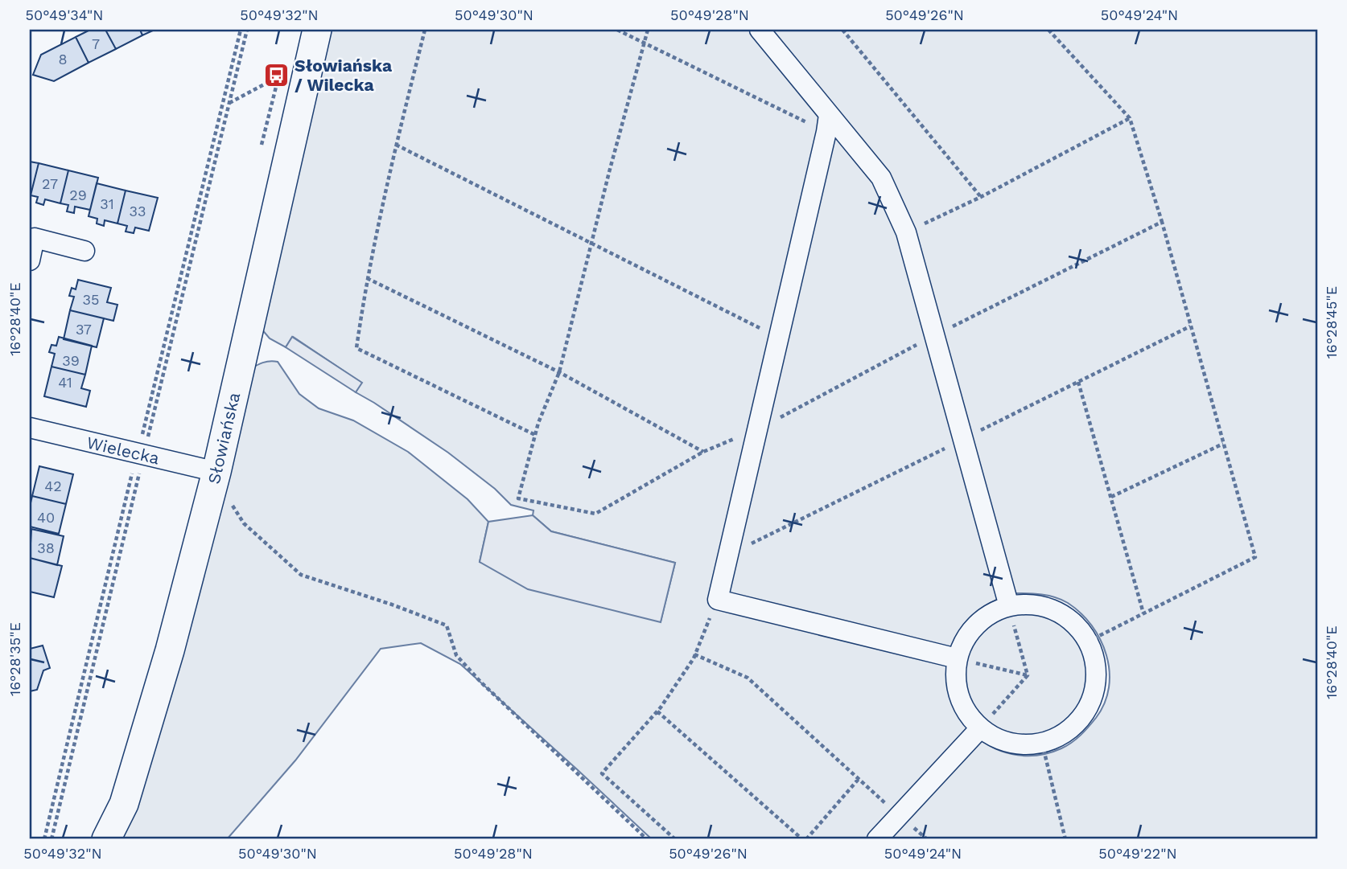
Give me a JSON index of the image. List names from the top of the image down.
{
  "streets": {
    "street": ["Słowiańska", "Wielecka"]
  },
  "crossings": [
    ["Słowiańska", "Wielecka"]
  ],
  "places": {
    "bus stop": ["Słowiańska / Wilecka"]
  },
  "house_numbers": [
    "7",
    "8",
    "27",
    "29",
    "31",
    "33",
    "35",
    "37",
    "39",
    "41",
    "42",
    "40",
    "38"
  ],
  "coordinates": [
    "50°49'34\"N",
    "50°49'32\"N",
    "50°49'30\"N",
    "50°49'28\"N",
    "50°49'26\"N",
    "50°49'24\"N",
    "16°28'40\"E",
    "16°28'45\"E",
    "16°28'35\"E",
    "50°49'22\"N"
  ]
}
